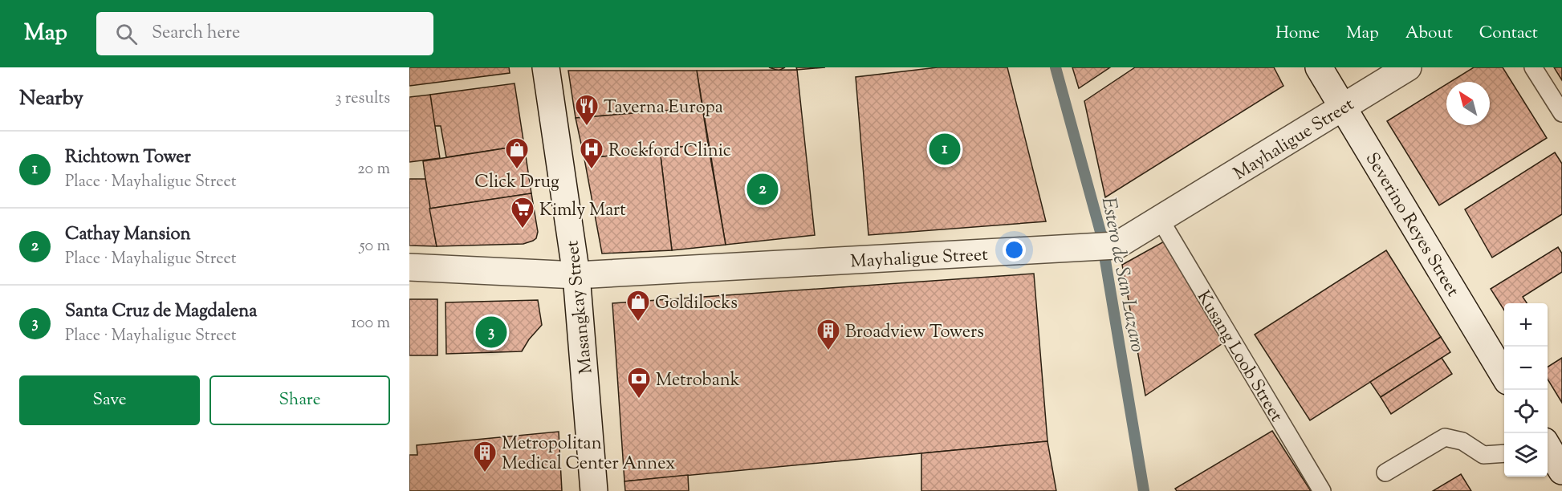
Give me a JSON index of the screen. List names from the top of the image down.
{
  "streets": {
    "street": ["Mayhaligue Street", "Severino Reyes Street", "Masangkay Street"],
    "lane": ["Kusang Loob Street"]
  },
  "crossings": [
    ["Mayhaligue Street", "Severino Reyes Street"],
    ["Mayhaligue Street", "Masangkay Street"],
    ["Mayhaligue Street", "Kusang Loob Street"]
  ],
  "water": ["Estero de San Lazaro"],
  "places": {
    "restaurant": ["Taverna Europa"],
    "shop": ["Click Drug", "Goldilocks"],
    "hospital": ["Rockford Clinic"],
    "supermarket": ["Kimly Mart"],
    "building": ["Broadview Towers", "Metropolitan Medical Center Annex"],
    "bank": ["Metrobank"]
  },
  "north": "top left",
  "page": {
    "header": "Map",
    "search": "Search here",
    "nav": [
      "Home",
      "Map",
      "About",
      "Contact"
    ],
    "heading": ["Nearby", "3 results"],
    "list": [
      {
        "mark": "1",
        "name": "Richtown Tower",
        "note": "Place · Mayhaligue Street",
        "value": "20 m"
      },
      {
        "mark": "2",
        "name": "Cathay Mansion",
        "note": "Place · Mayhaligue Street",
        "value": "50 m"
      },
      {
        "mark": "3",
        "name": "Santa Cruz de Magdalena",
        "note": "Place · Mayhaligue Street",
        "value": "100 m"
      }
    ],
    "pins": ["1", "2", "3"],
    "map_buttons": ["+", "−"],
    "buttons": ["Save", "Share"]
  }
}
